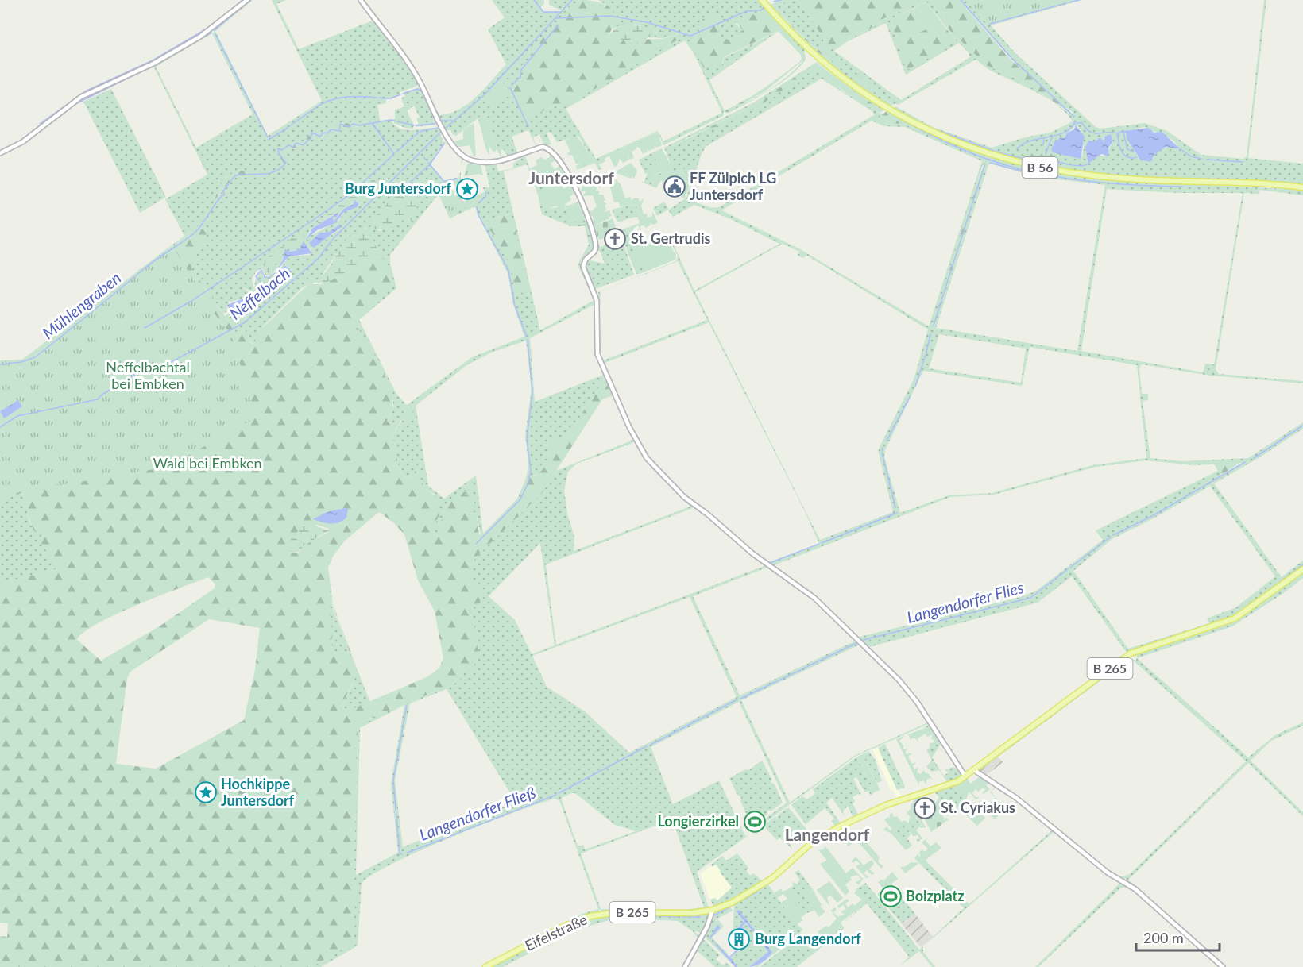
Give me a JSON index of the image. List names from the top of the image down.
{
  "streets": {
    "main road": ["B 56", "B 265", "Eifelstraße"]
  },
  "crossings": [
    ["B 265", "Eifelstraße"]
  ],
  "districts": ["Juntersdorf", "Langendorf"],
  "water": [
    "Neffelbach",
    "Mühlengraben",
    "Langendorfer Flies",
    "Langendorfer Fließ"
  ],
  "parks": ["Neffelbachtal bei Embken", "Wald bei Embken"],
  "places": {
    "public building": ["FF Zülpich LG Juntersdorf"],
    "place": ["Burg Juntersdorf", "Hochkippe Juntersdorf"],
    "church": ["St. Gertrudis", "St. Cyriakus"],
    "sports": ["Longierzirkel", "Bolzplatz"],
    "building": ["Burg Langendorf"]
  },
  "scale_bar": "200 m"
}
